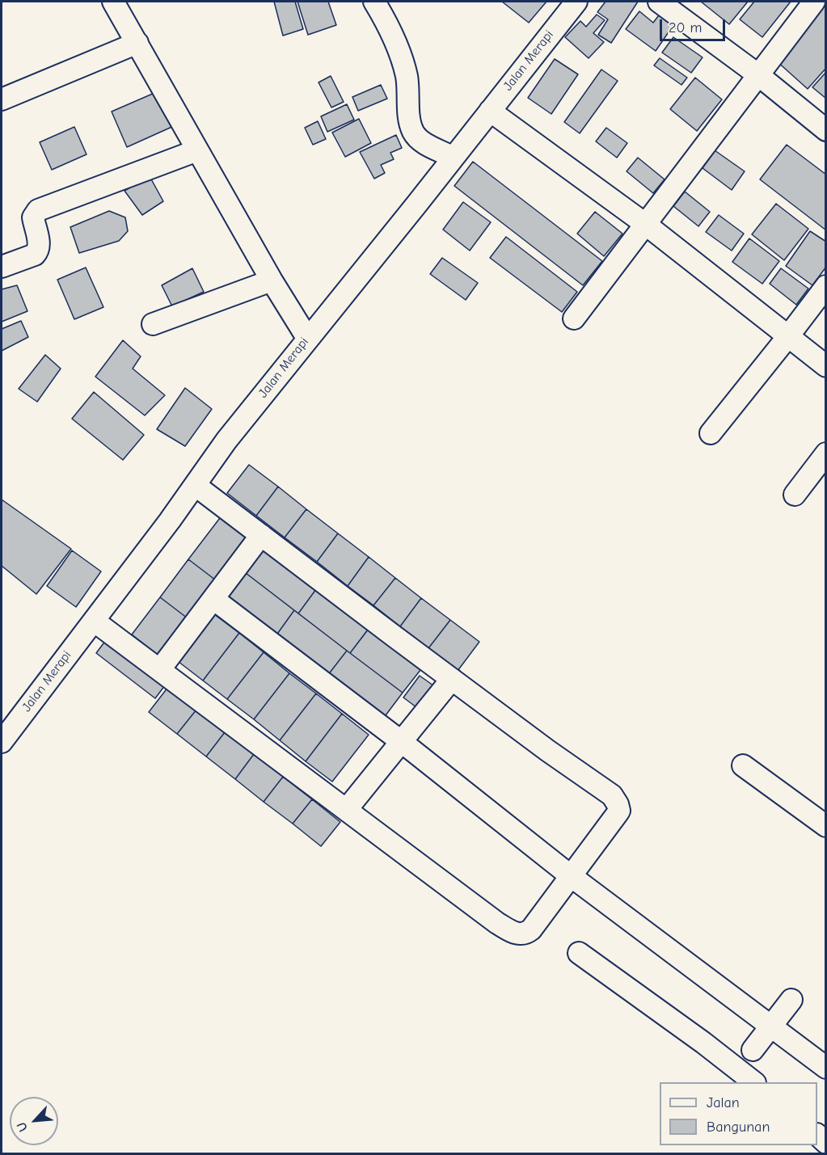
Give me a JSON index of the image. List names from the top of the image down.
{
  "streets": {
    "street": ["Jalan Merapi"]
  },
  "legend": ["Jalan", "Bangunan"],
  "scale_bar": "20 m",
  "north": "bottom left"
}
